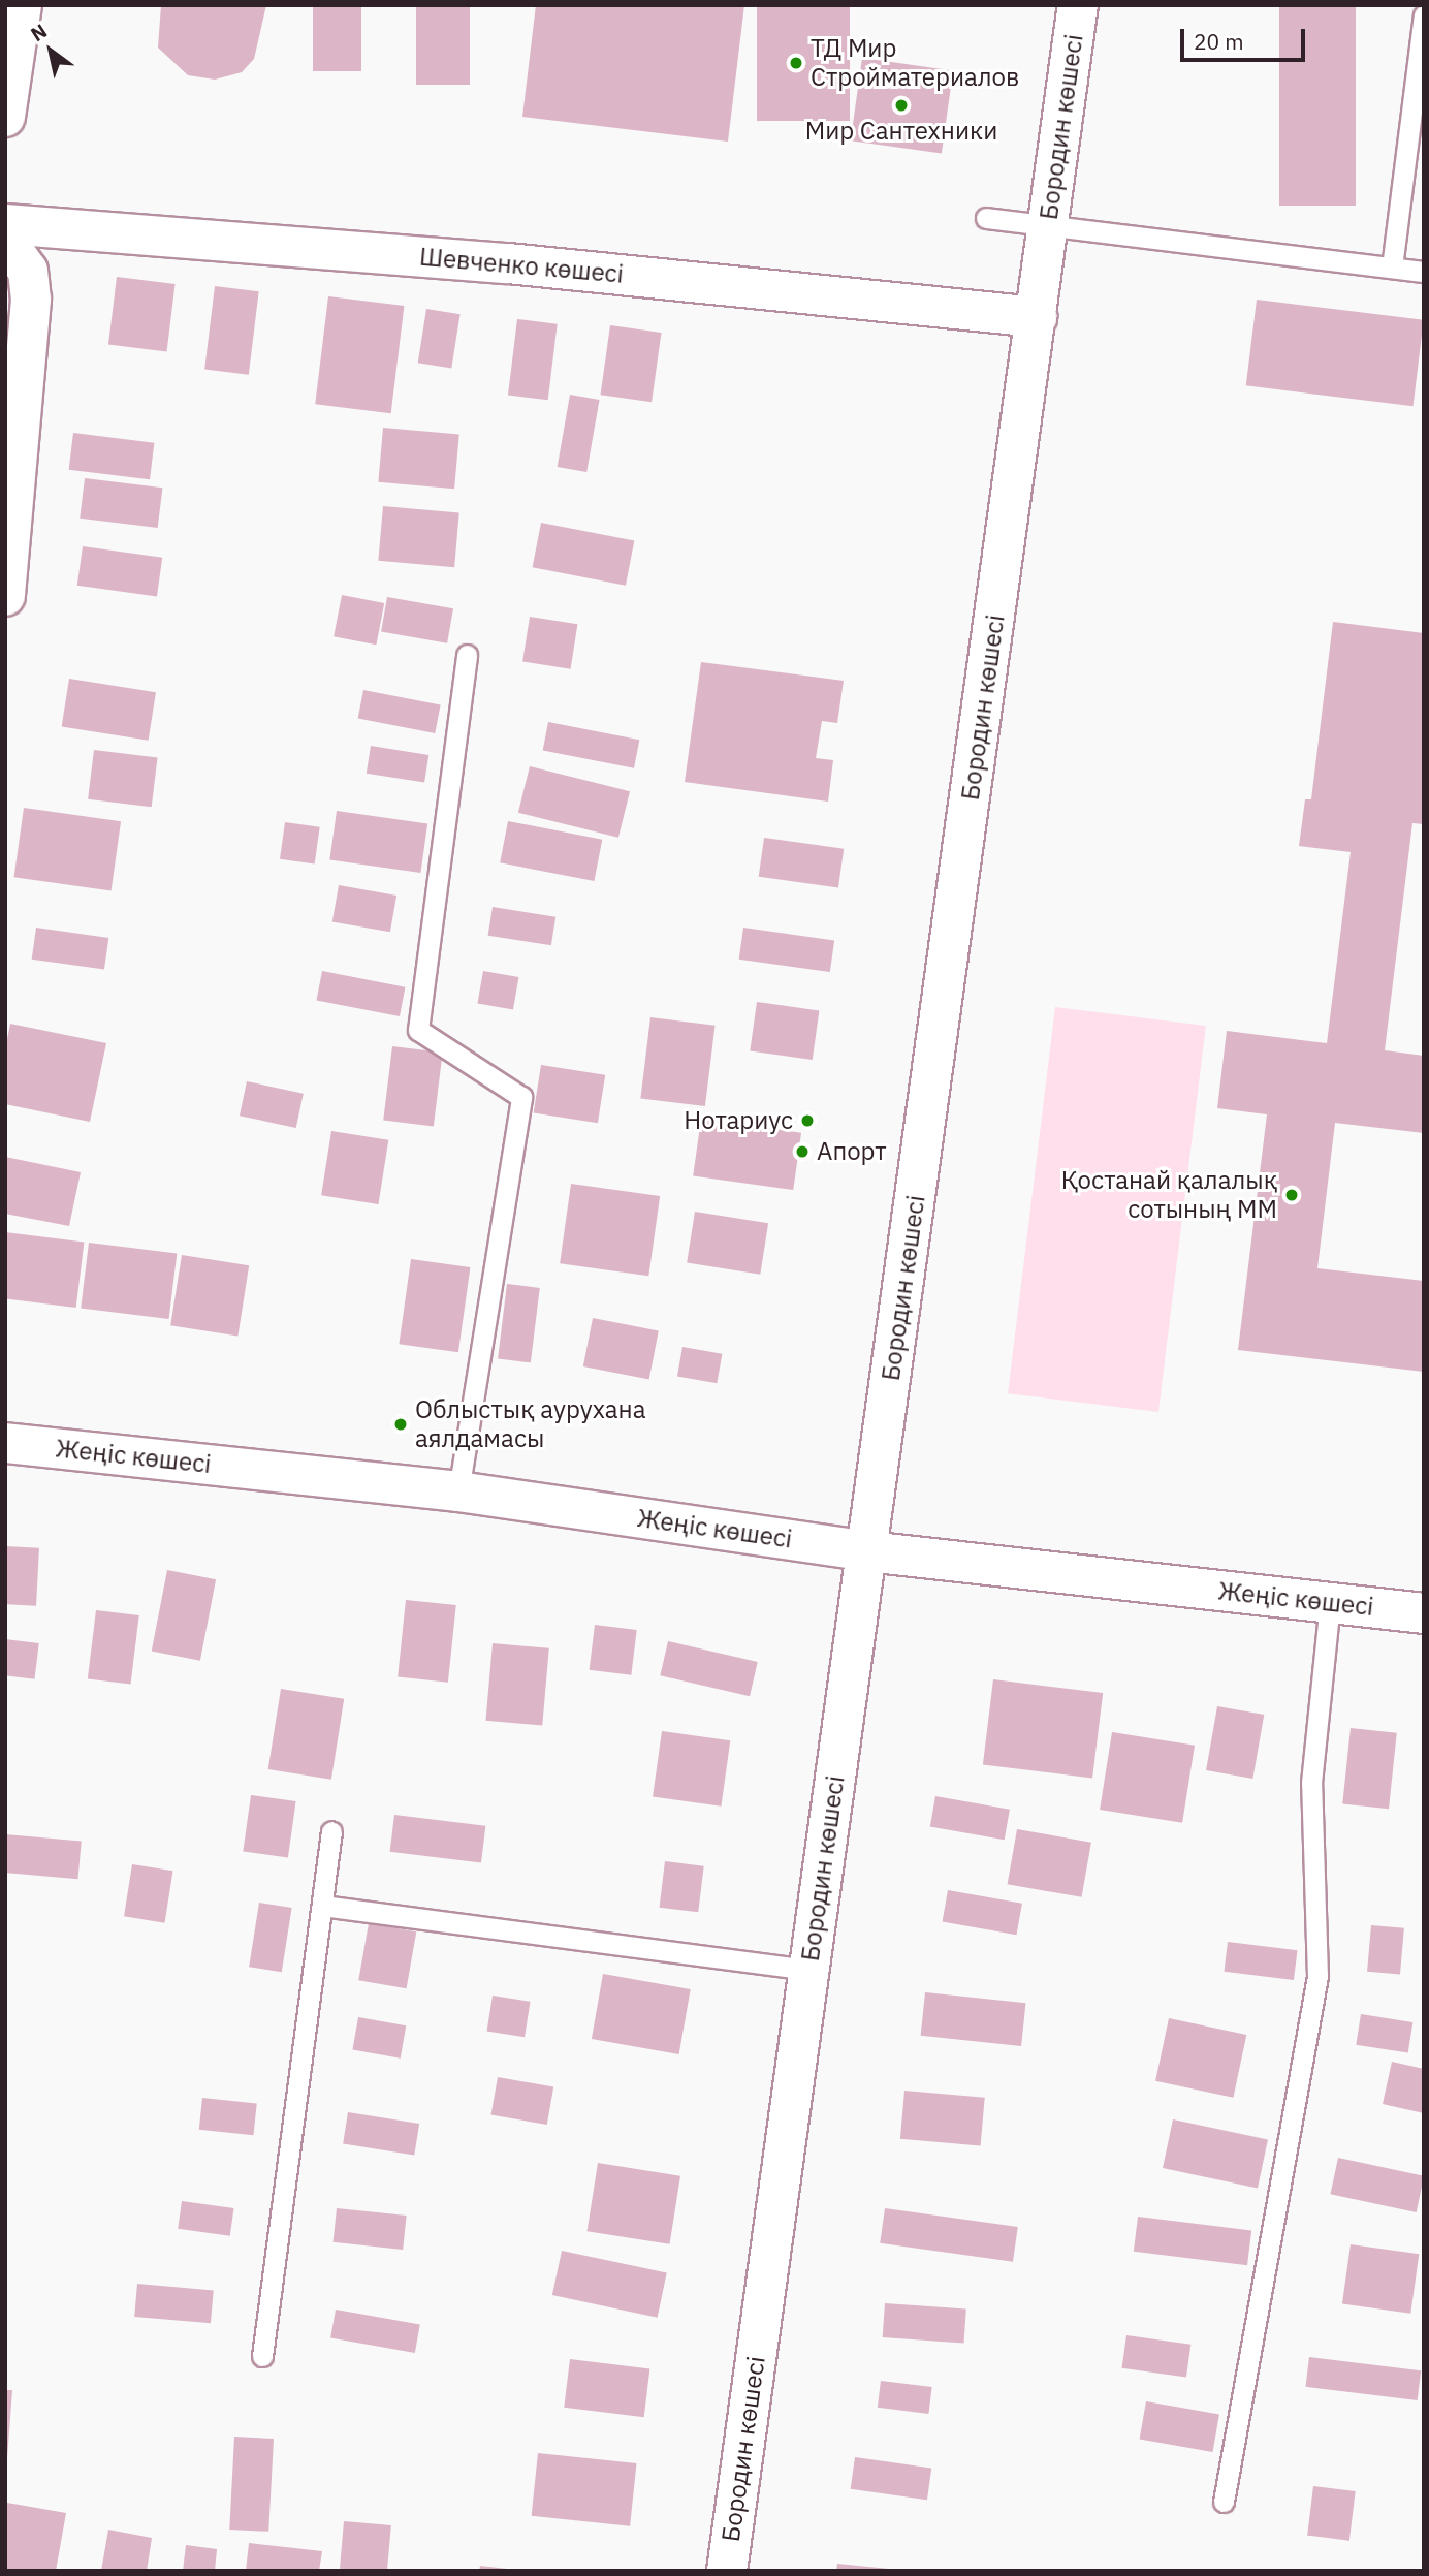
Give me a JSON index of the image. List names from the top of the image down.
{
  "streets": {
    "street": ["Бородин көшесі", "Шевченко көшесі", "Жеңіс көшесі"]
  },
  "crossings": [
    ["Бородин көшесі", "Шевченко көшесі"],
    ["Бородин көшесі", "Жеңіс көшесі"]
  ],
  "places": [
    "ТД Мир Стройматериалов",
    "Мир Сантехники",
    "Нотариус",
    "Апорт",
    "Қостанай қалалық сотының ММ",
    "Облыстық аурухана аялдамасы"
  ],
  "scale_bar": "20 m",
  "north": "top left"
}
